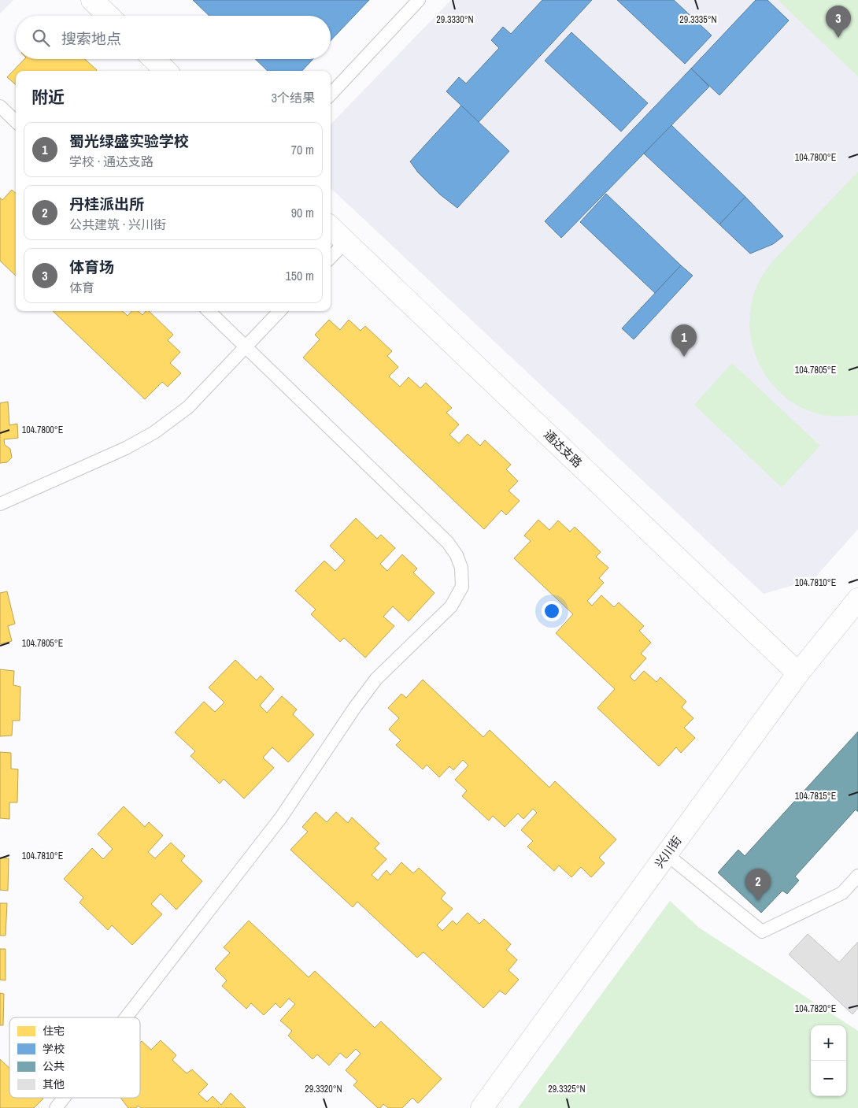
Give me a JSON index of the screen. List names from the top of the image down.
{
  "streets": {
    "street": ["通达支路", "兴川街"]
  },
  "crossings": [
    ["通达支路", "兴川街"]
  ],
  "legend": [
    "住宅",
    "学校",
    "公共",
    "其他"
  ],
  "page": {
    "pins": ["3", "1", "2"],
    "search": "搜索地点",
    "heading": ["附近", "3个结果"],
    "list": [
      {
        "mark": "1",
        "name": "蜀光绿盛实验学校",
        "note": "学校 · 通达支路",
        "value": "70 m"
      },
      {
        "mark": "2",
        "name": "丹桂派出所",
        "note": "公共建筑 · 兴川街",
        "value": "90 m"
      },
      {
        "mark": "3",
        "name": "体育场",
        "note": "体育",
        "value": "150 m"
      }
    ],
    "map_buttons": ["+", "−"]
  },
  "coordinates": [
    "29.3330°N",
    "29.3335°N",
    "104.7800°E",
    "104.7805°E",
    "104.7810°E",
    "104.7815°E",
    "104.7820°E",
    "29.3320°N",
    "29.3325°N"
  ]
}
